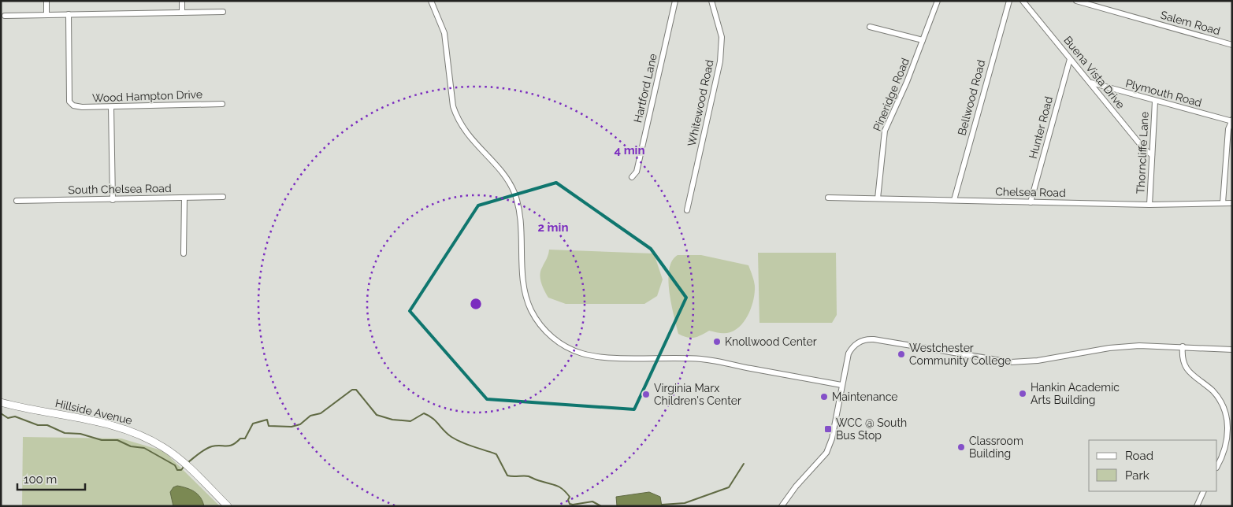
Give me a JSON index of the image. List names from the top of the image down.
{
  "streets": {
    "main road": ["Hillside Avenue"],
    "street": [
      "Salem Road",
      "Buena Vista Drive",
      "Hartford Lane",
      "Plymouth Road",
      "Pineridge Road",
      "Wood Hampton Drive",
      "Bellwood Road",
      "Whitewood Road",
      "Hunter Road",
      "Thorncliffe Lane",
      "South Chelsea Road",
      "Chelsea Road"
    ]
  },
  "crossings": [
    ["Buena Vista Drive", "Plymouth Road"],
    ["Buena Vista Drive", "Hunter Road"],
    ["Buena Vista Drive", "Thorncliffe Lane"],
    ["Plymouth Road", "Thorncliffe Lane"],
    ["Pineridge Road", "Chelsea Road"],
    ["Bellwood Road", "Chelsea Road"],
    ["Hunter Road", "Chelsea Road"],
    ["Thorncliffe Lane", "Chelsea Road"]
  ],
  "places": {
    "other": [
      "Knollwood Center",
      "Westchester Community College",
      "Hankin Academic Arts Building",
      "Virginia Marx Children's Center",
      "Maintenance",
      "Classroom Building"
    ],
    "transit": ["WCC @ South Bus Stop"]
  },
  "legend": ["Road", "Park"],
  "scale_bar": "100 m",
  "rings": ["4 min", "2 min"]
}
